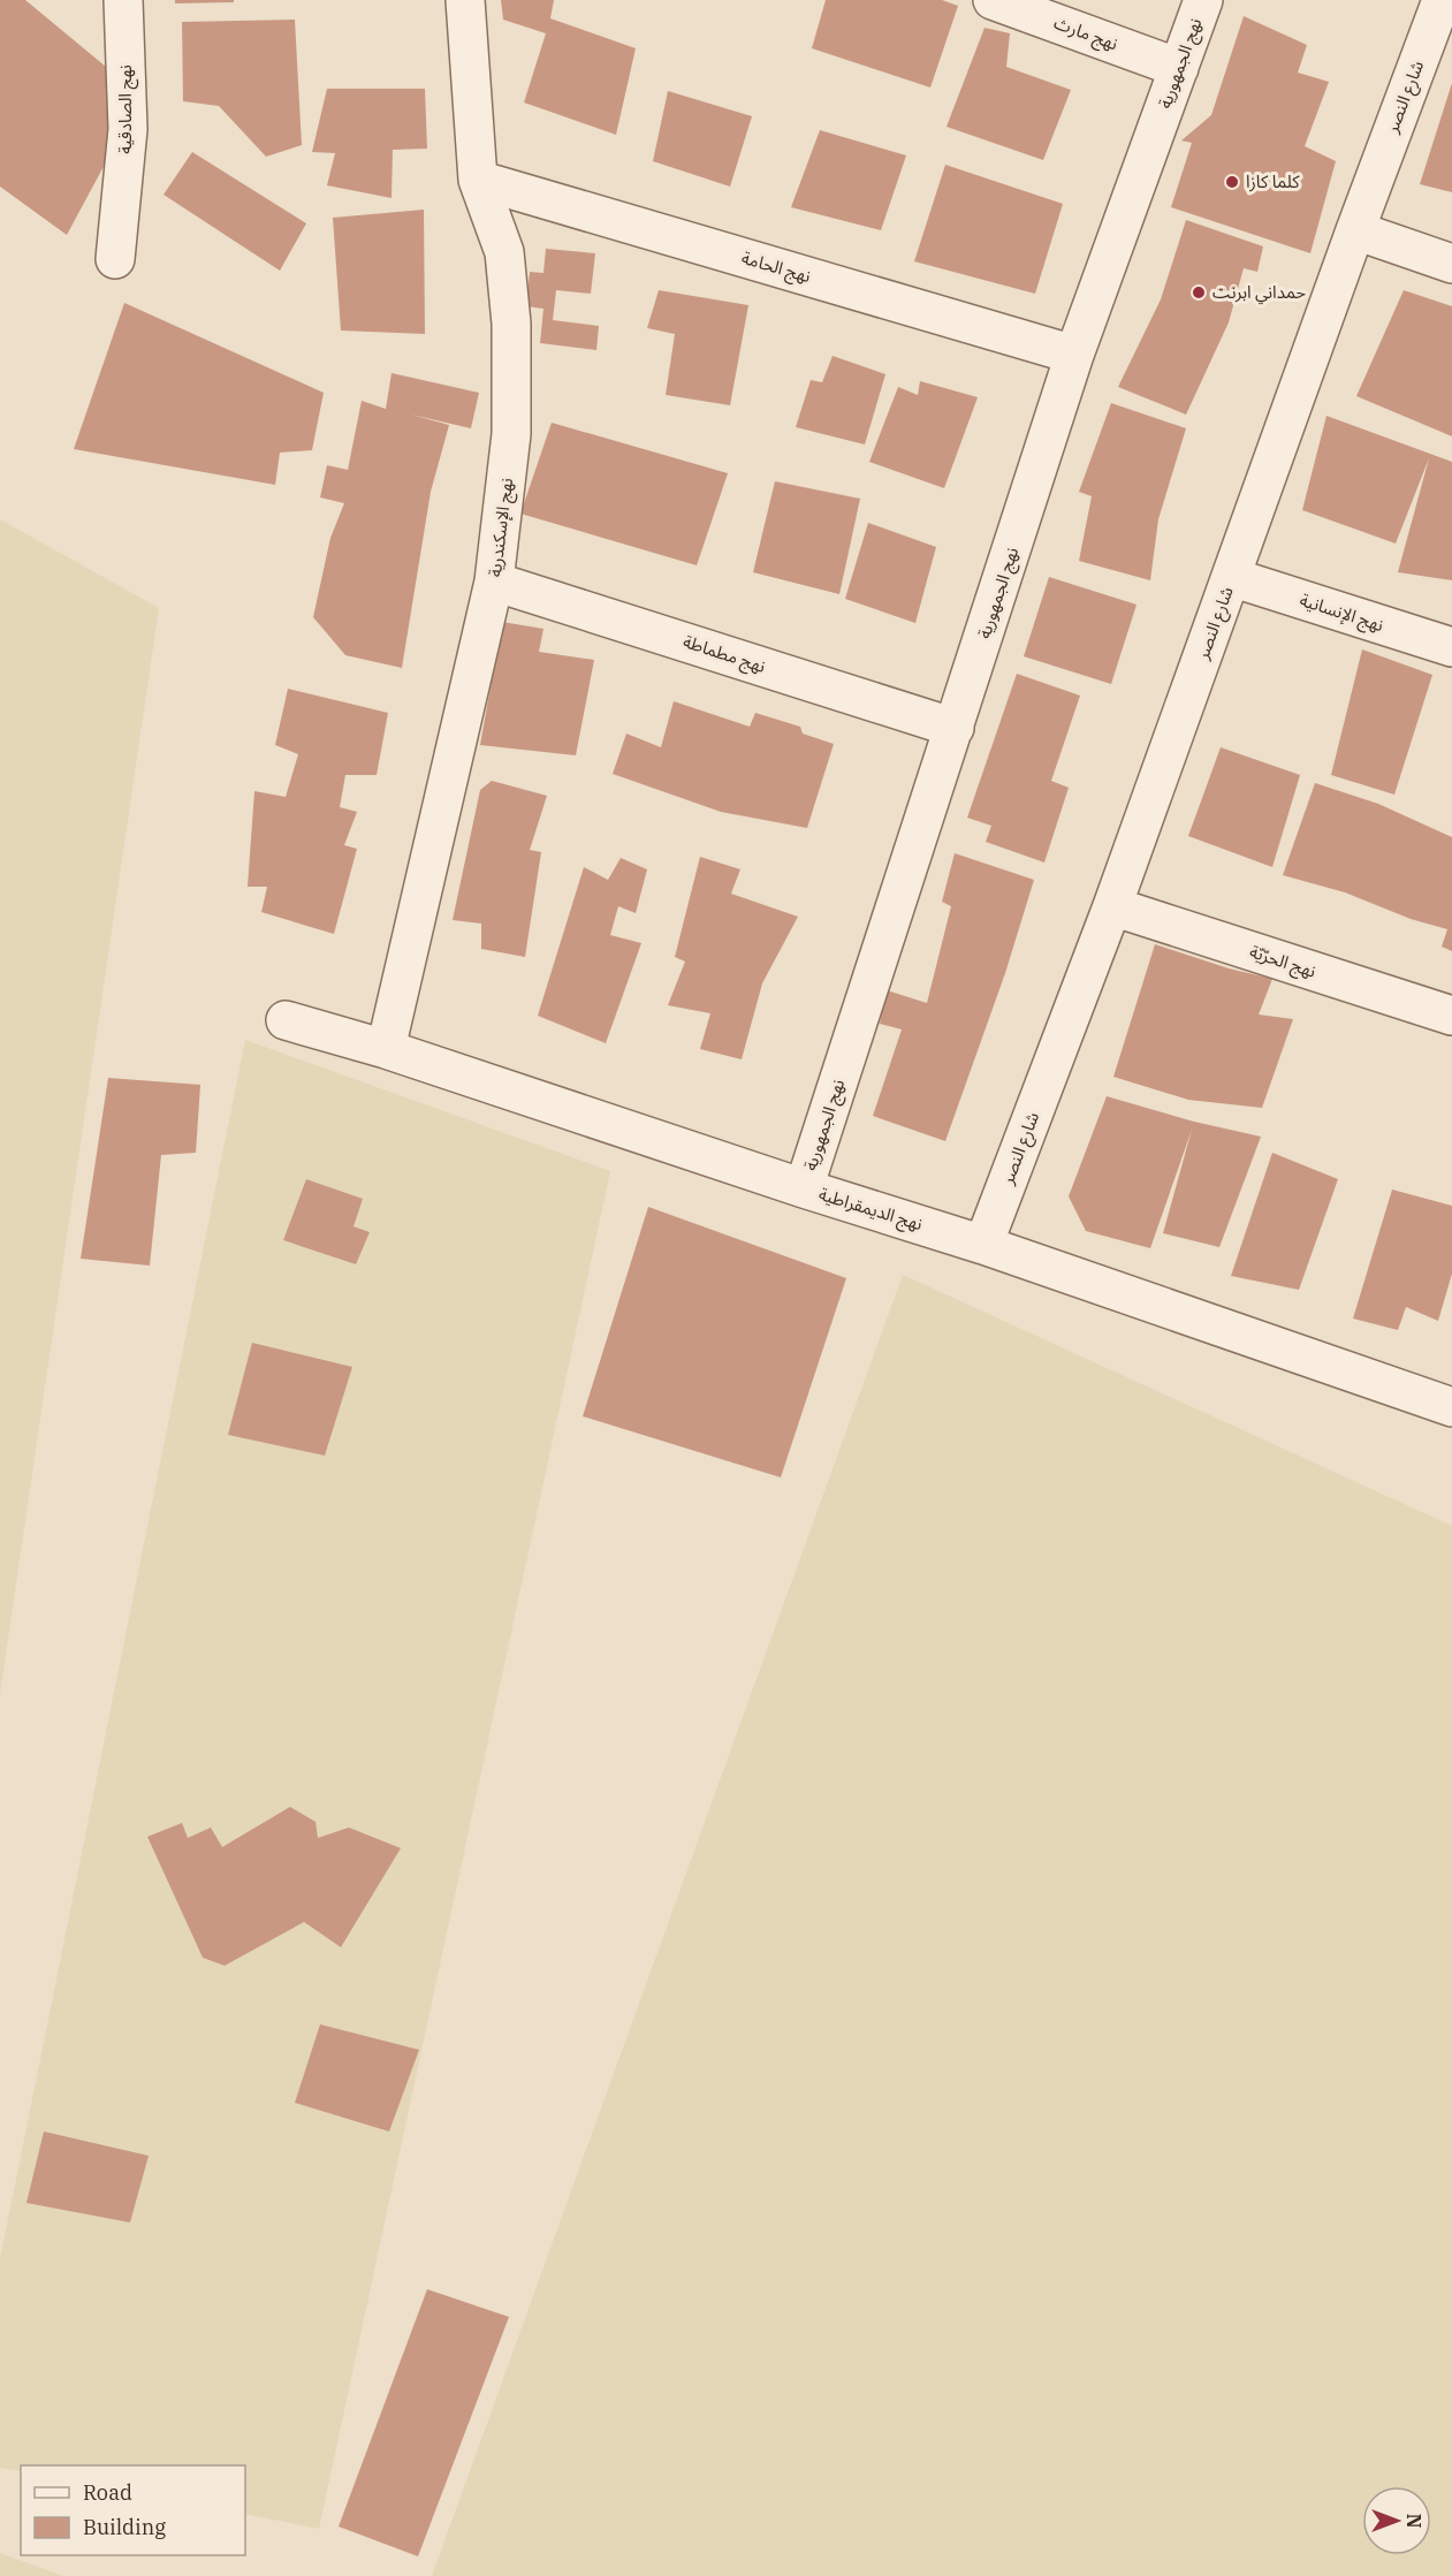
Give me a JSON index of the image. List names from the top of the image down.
{
  "streets": {
    "street": [
      "نهج مارث",
      "نهج الجمهورية",
      "شارع النصر",
      "نهج الصادقية",
      "نهج الحامة",
      "نهج الإسكندرية",
      "نهج الإنسانية",
      "نهج مطماطة",
      "نهج الحرّيّة",
      "نهج الديمقراطية"
    ]
  },
  "crossings": [
    ["نهج مارث", "نهج الجمهورية"],
    ["نهج الجمهورية", "نهج الحامة"],
    ["نهج الجمهورية", "نهج مطماطة"],
    ["نهج الجمهورية", "نهج الديمقراطية"],
    ["شارع النصر", "نهج الإنسانية"],
    ["شارع النصر", "نهج الحرّيّة"],
    ["شارع النصر", "نهج الديمقراطية"],
    ["نهج الحامة", "نهج الإسكندرية"],
    ["نهج الإسكندرية", "نهج مطماطة"],
    ["نهج الإسكندرية", "نهج الديمقراطية"]
  ],
  "places": ["كلما كازا", "حمداني ابرنت"],
  "legend": ["Road", "Building"],
  "north": "right"
}
